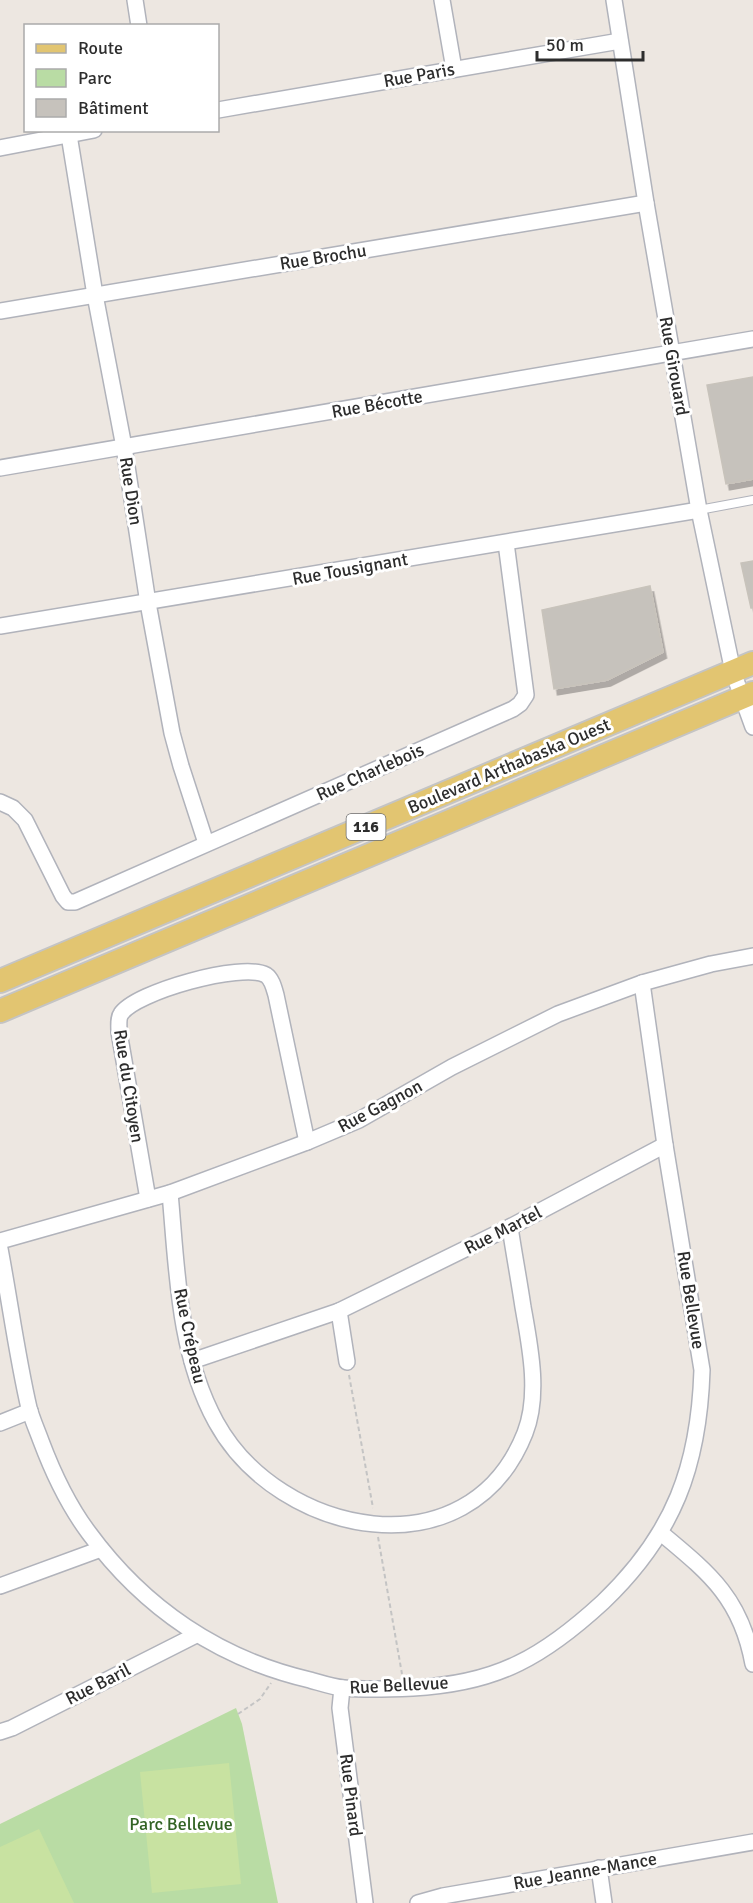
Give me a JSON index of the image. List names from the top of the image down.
{
  "streets": {
    "main road": ["Boulevard Arthabaska Ouest", "116"],
    "street": [
      "Rue Paris",
      "Rue Brochu",
      "Rue Girouard",
      "Rue Bécotte",
      "Rue Dion",
      "Rue Tousignant",
      "Rue Charlebois",
      "Rue du Citoyen",
      "Rue Gagnon",
      "Rue Martel",
      "Rue Bellevue",
      "Rue Crépeau",
      "Rue Baril",
      "Rue Pinard",
      "Rue Jeanne-Mance"
    ]
  },
  "crossings": [
    ["Rue Paris", "Rue Girouard"],
    ["Rue Brochu", "Rue Girouard"],
    ["Rue Brochu", "Rue Dion"],
    ["Rue Girouard", "Rue Bécotte"],
    ["Rue Girouard", "Rue Tousignant"],
    ["Rue Girouard", "Boulevard Arthabaska Ouest"],
    ["Rue Bécotte", "Rue Dion"],
    ["Rue Dion", "Rue Tousignant"],
    ["Rue Dion", "Rue Charlebois"],
    ["Rue Tousignant", "Rue Charlebois"],
    ["Rue du Citoyen", "Rue Gagnon"],
    ["Rue Gagnon", "Rue Bellevue"],
    ["Rue Gagnon", "Rue Crépeau"],
    ["Rue Martel", "Rue Bellevue"],
    ["Rue Martel", "Rue Crépeau"],
    ["Rue Bellevue", "Rue Baril"],
    ["Rue Bellevue", "Rue Pinard"]
  ],
  "parks": ["Parc Bellevue"],
  "legend": ["Route", "Parc", "Bâtiment"],
  "scale_bar": "50 m"
}
